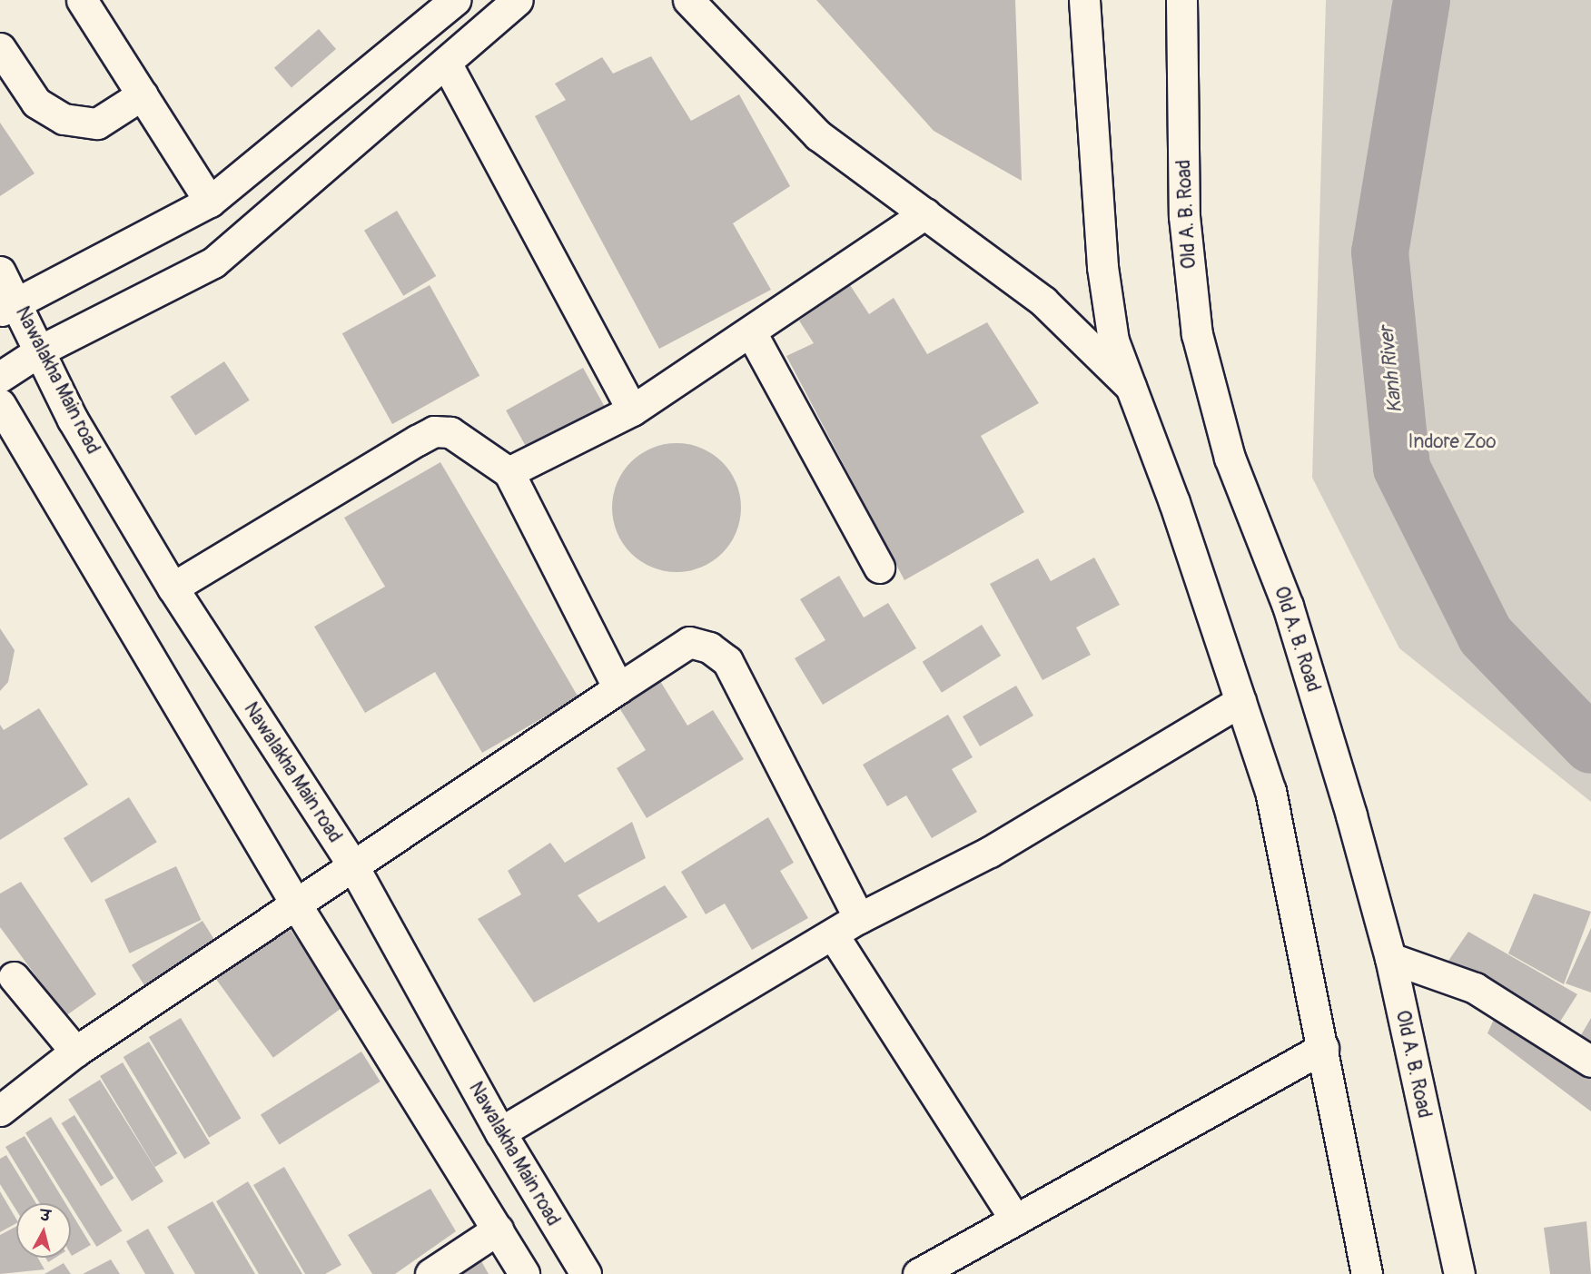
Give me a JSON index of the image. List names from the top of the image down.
{
  "streets": {
    "main road": ["Old A. B. Road", "Nawalakha Main road"]
  },
  "water": ["Kanh River"],
  "parks": ["Indore Zoo"],
  "north": "top"
}
